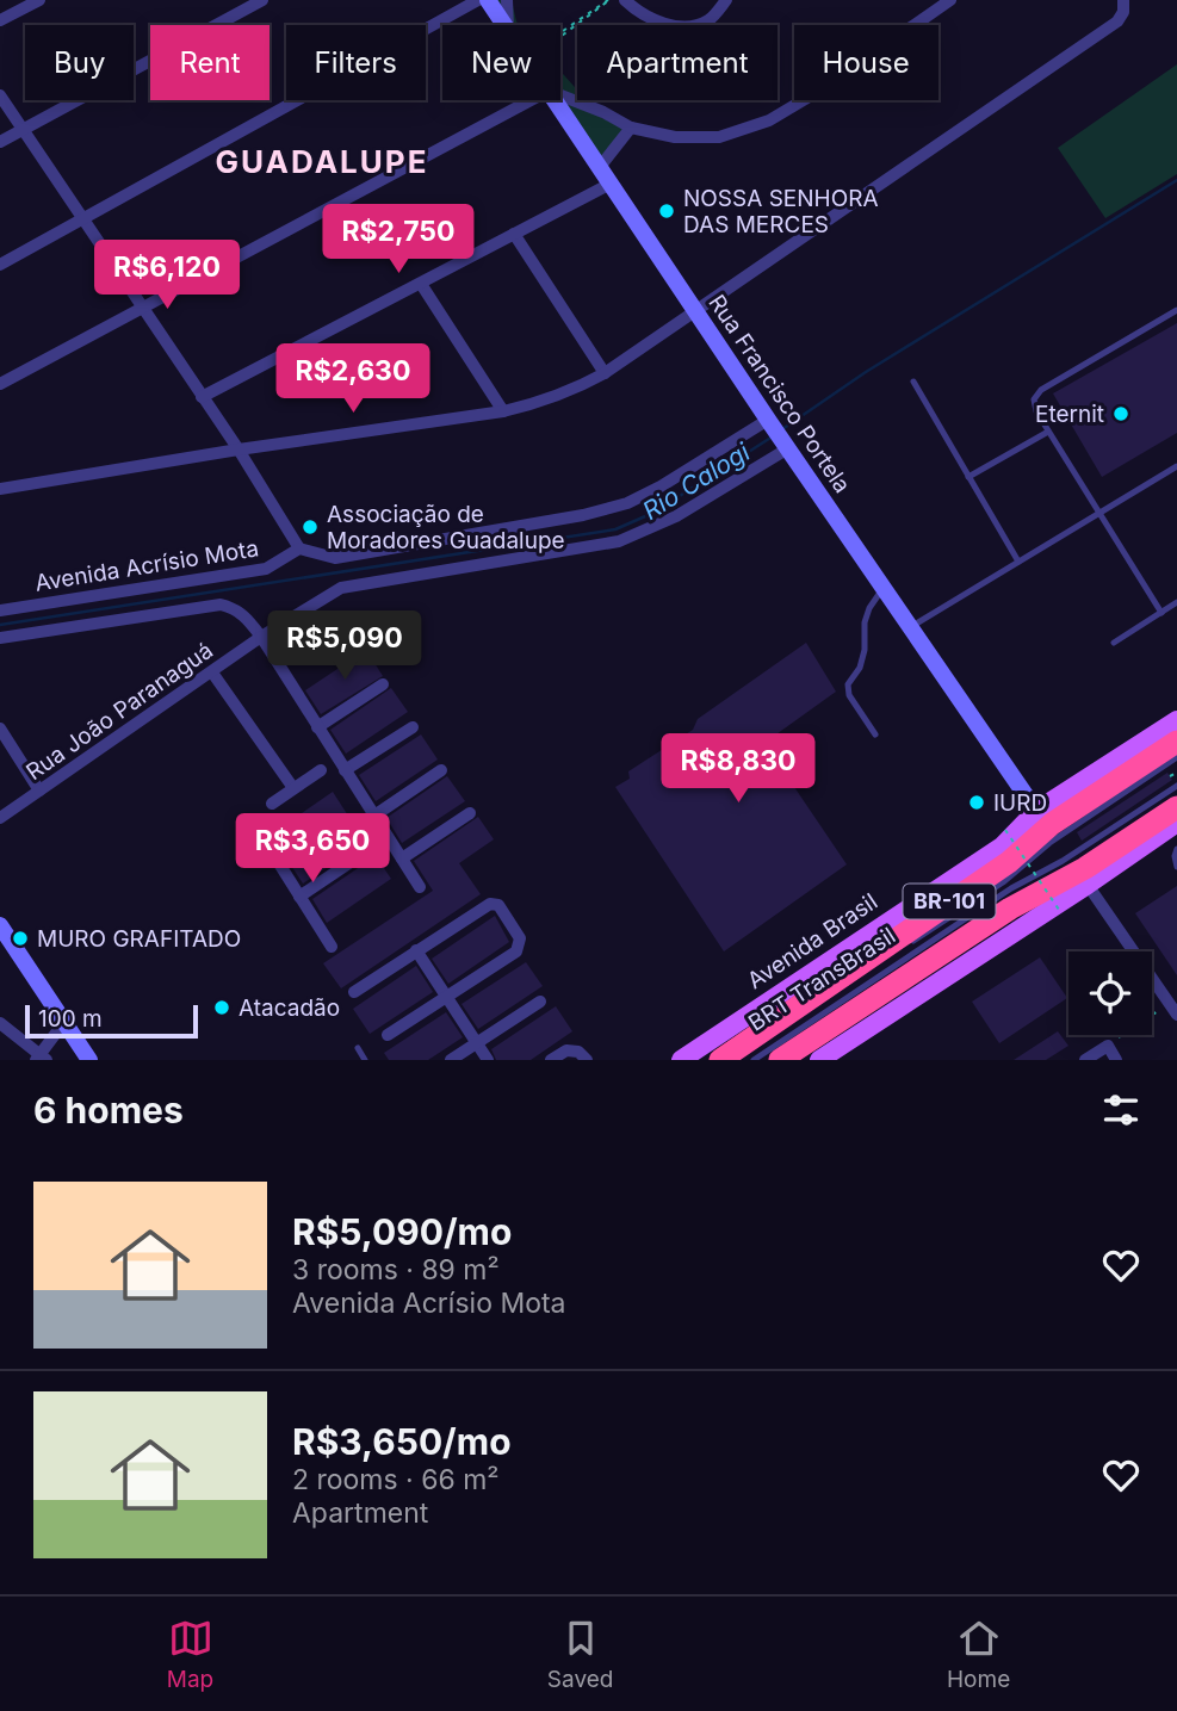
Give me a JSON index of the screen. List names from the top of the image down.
{
  "streets": {
    "highway": ["BR-101", "Avenida Brasil"],
    "street": ["Rua Francisco Portela", "Avenida Acrísio Mota", "Rua João Paranaguá"],
    "lane": ["BRT TransBrasil"]
  },
  "crossings": [
    ["Rua Francisco Portela", "Avenida Brasil"]
  ],
  "districts": ["GUADALUPE"],
  "water": ["Rio Calogi"],
  "places": [
    "NOSSA SENHORA DAS MERCES",
    "Eternit",
    "Associação de Moradores Guadalupe",
    "IURD",
    "MURO GRAFITADO",
    "Atacadão"
  ],
  "scale_bar": "100 m",
  "page": {
    "chip": [
      "Buy",
      "Rent",
      "Filters",
      "New",
      "Apartment",
      "House"
    ],
    "price": [
      "R$2,750",
      "R$6,120",
      "R$2,630",
      "R$5,090",
      "R$8,830",
      "R$3,650"
    ],
    "scale": "100 m",
    "heading": "6 homes",
    "list": [
      {
        "name": "R$5,090/mo",
        "note": "3 rooms · 89 m² · Avenida Acrísio Mota"
      },
      {
        "name": "R$3,650/mo",
        "note": "2 rooms · 66 m² · Apartment"
      }
    ],
    "tabs": ["Map", "Saved", "Home"]
  }
}
